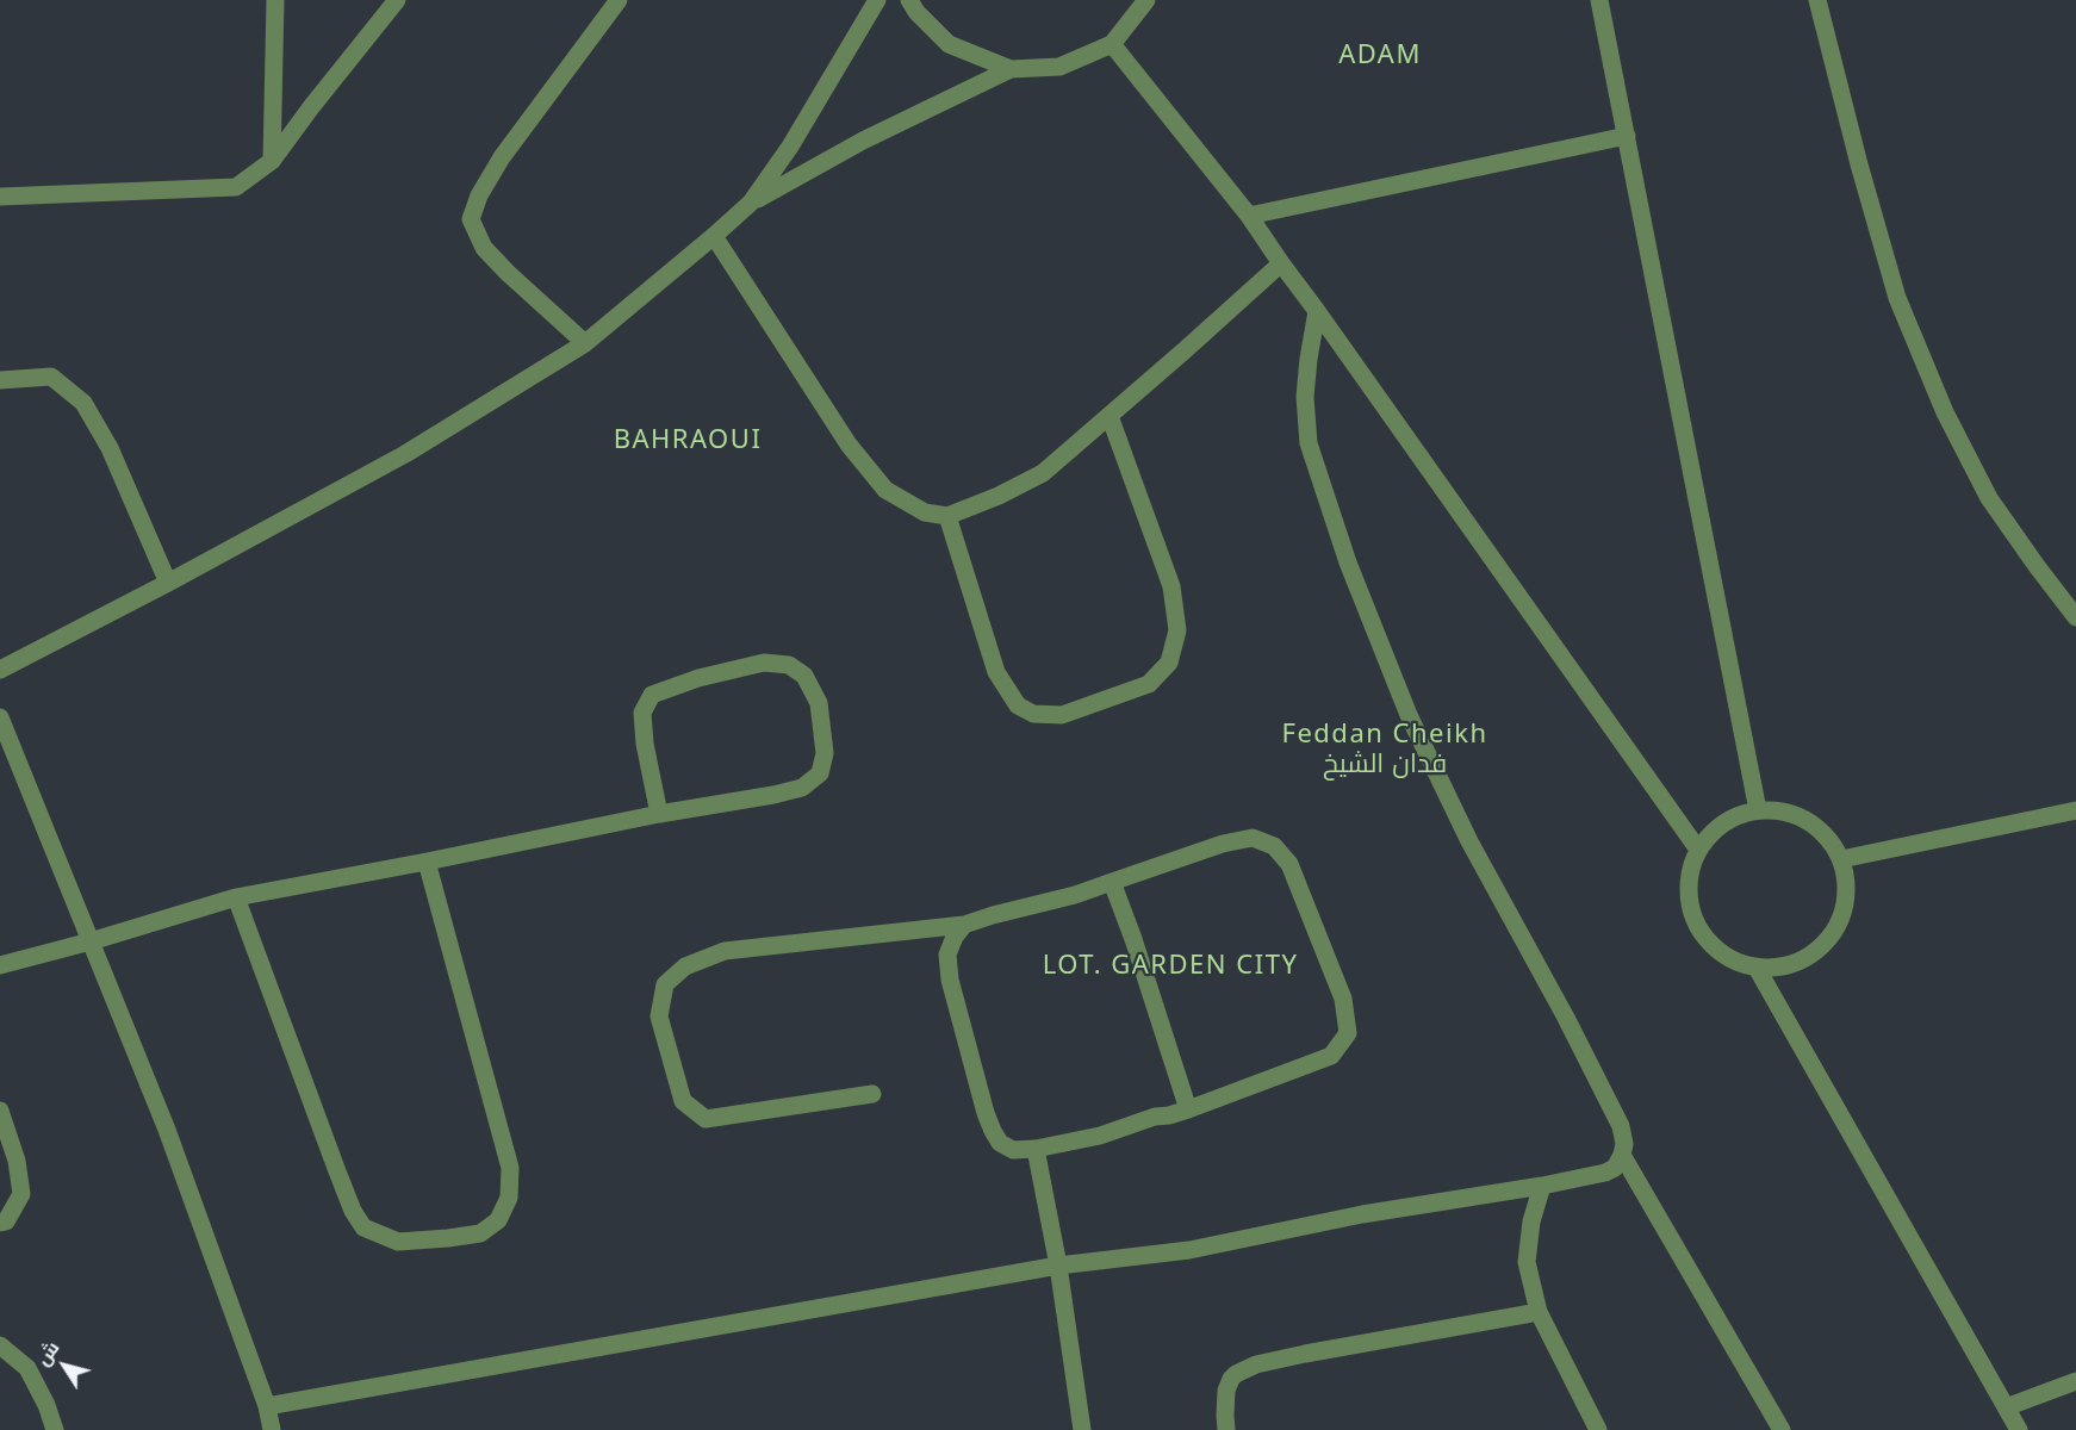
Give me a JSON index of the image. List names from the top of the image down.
{
  "districts": [
    "ADAM",
    "BAHRAOUI",
    "Feddan Cheikh فدان الشيخ",
    "LOT. GARDEN CITY"
  ],
  "north": "top left"
}
